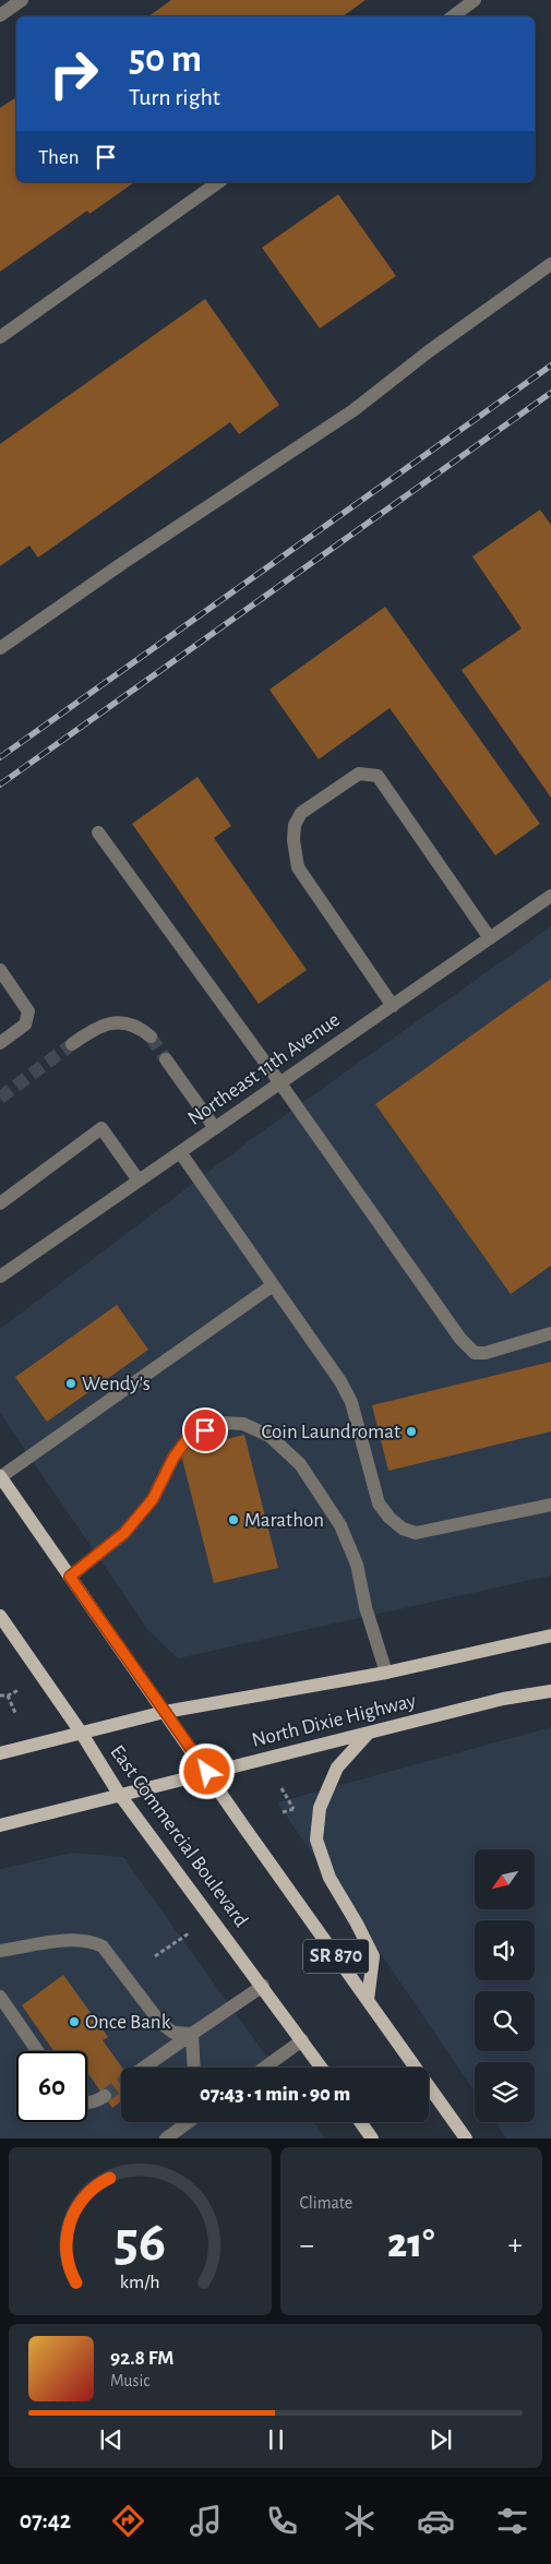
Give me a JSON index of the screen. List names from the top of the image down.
{
  "streets": {
    "main road": ["North Dixie Highway", "East Commercial Boulevard", "SR 870"],
    "street": ["Northeast 11th Avenue"]
  },
  "crossings": [
    ["North Dixie Highway", "East Commercial Boulevard"],
    ["North Dixie Highway", "SR 870"]
  ],
  "places": [
    "Wendy's",
    "Coin Laundromat",
    "Marathon",
    "Once Bank"
  ],
  "north": "bottom left",
  "page": {
    "turn": ["50 m", "Turn right"],
    "then": "Then",
    "limit": "60",
    "trip": "07:43 · 1 min · 90 m",
    "tile": "Climate",
    "heat": ["−", "21°", "+"],
    "song": ["92.8 FM", "Music"],
    "tabs": "07:42",
    "gauge": ["56", "km/h"]
  }
}
